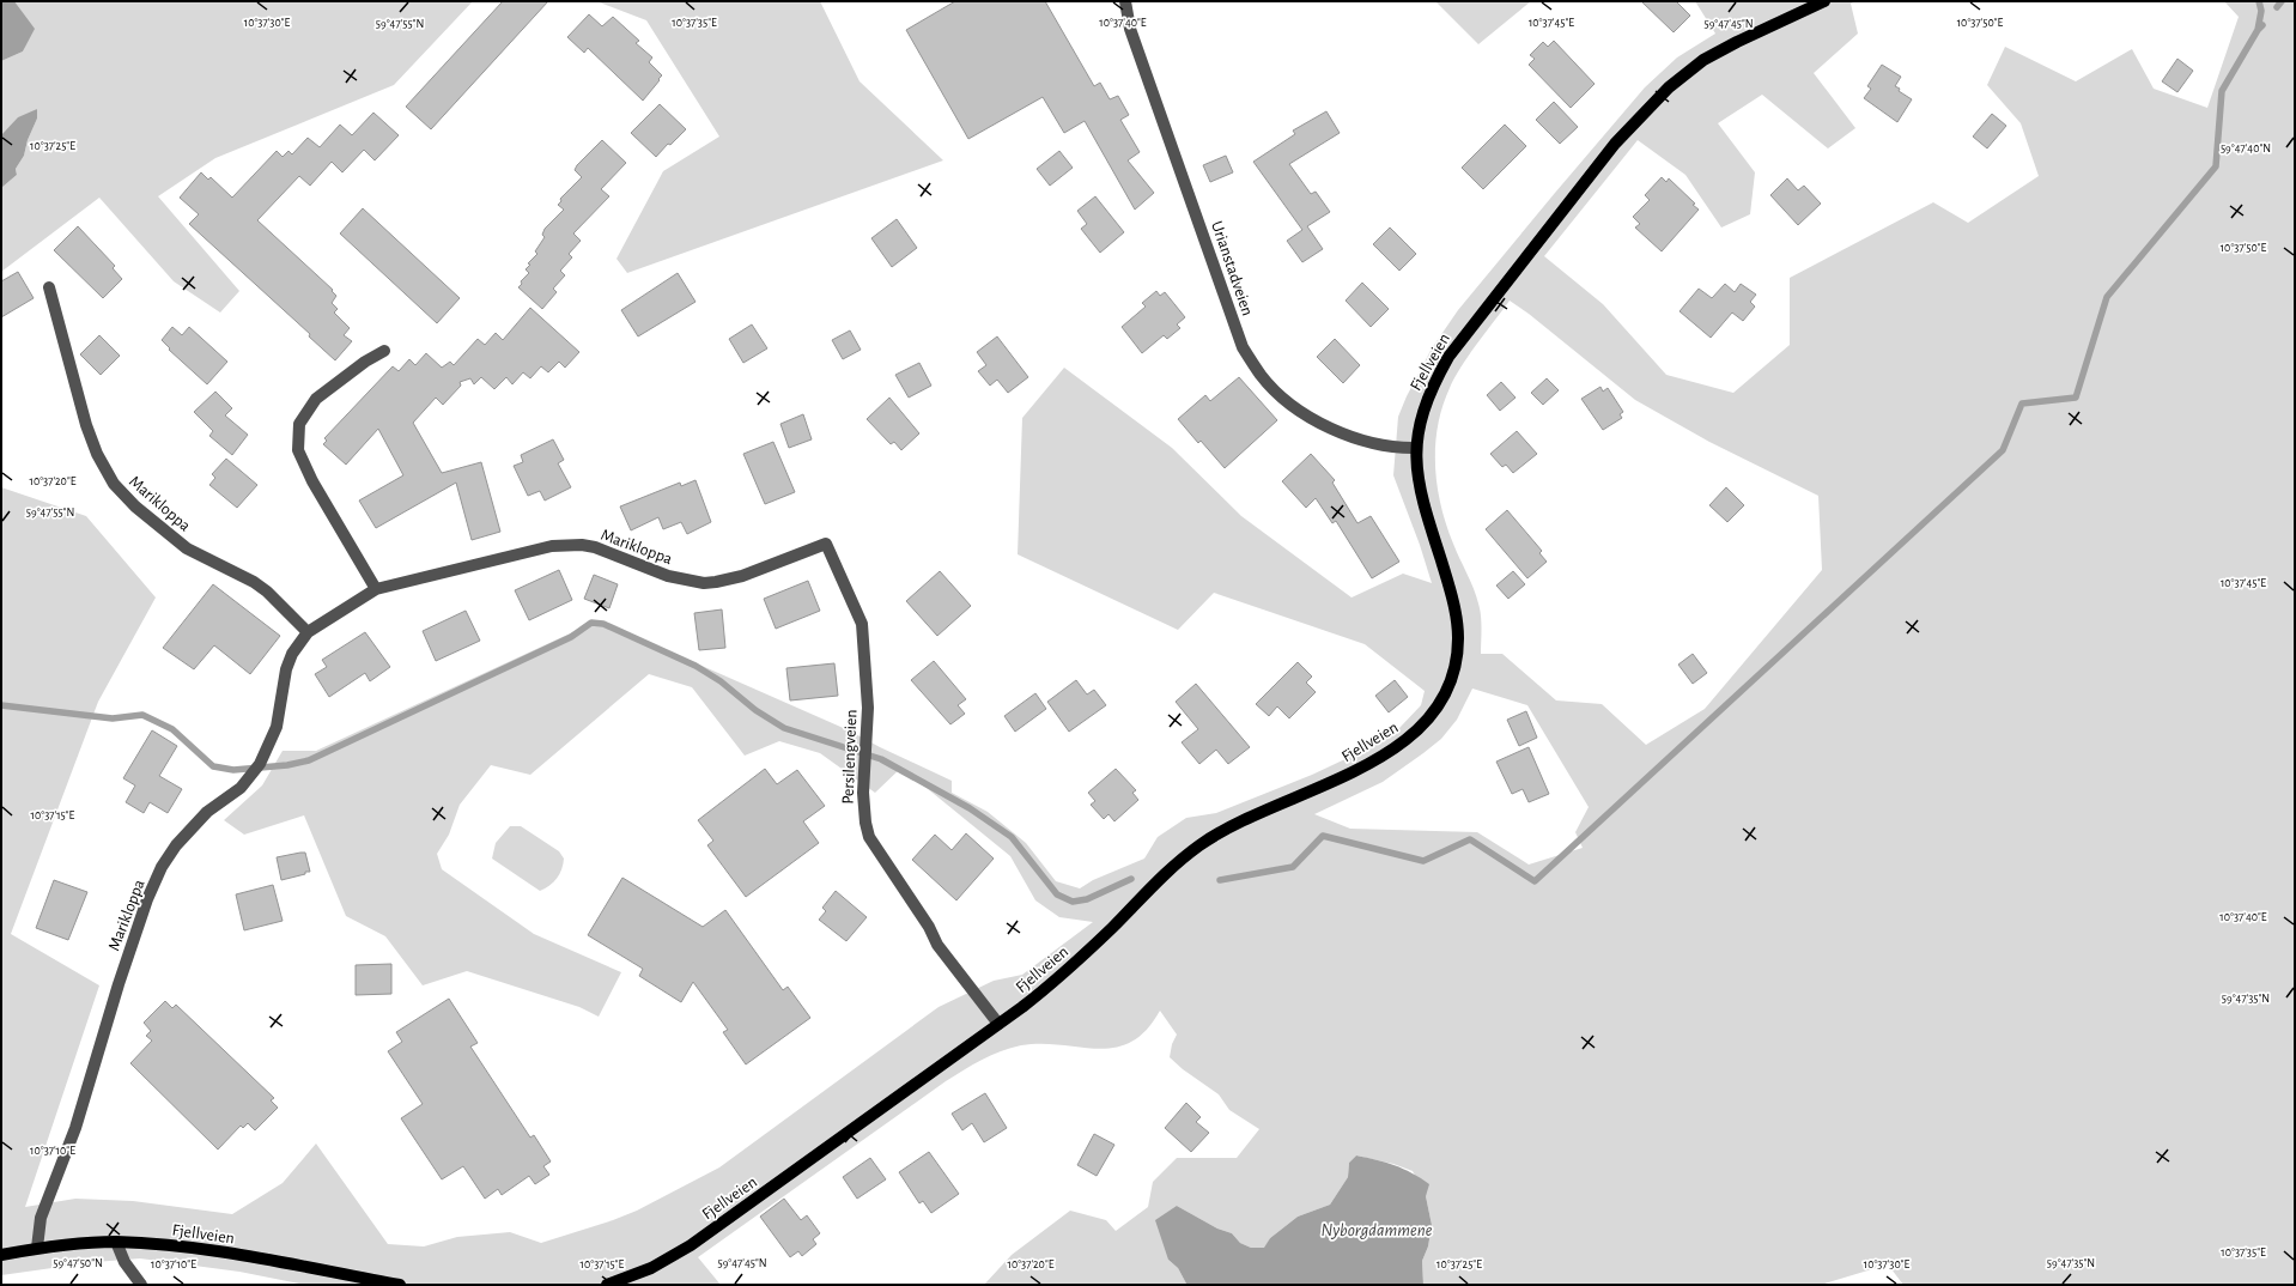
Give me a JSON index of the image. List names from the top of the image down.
{
  "streets": {
    "main road": ["Fjellveien"],
    "street": ["Urianstadveien", "Marikloppa", "Persilengveien"]
  },
  "crossings": [
    ["Urianstadveien", "Fjellveien"],
    ["Fjellveien", "Marikloppa"],
    ["Fjellveien", "Persilengveien"],
    ["Marikloppa", "Persilengveien"]
  ],
  "water": ["Nyborgdammene"],
  "coordinates": [
    "10°37'30\"E",
    "10°37'35\"E",
    "10°37'40\"E",
    "10°37'45\"E",
    "10°37'50\"E",
    "59°47'55\"N",
    "59°47'45\"N",
    "10°37'25\"E",
    "59°47'40\"N",
    "10°37'20\"E",
    "10°37'15\"E",
    "59°47'35\"N",
    "10°37'10\"E",
    "59°47'50\"N"
  ]
}
